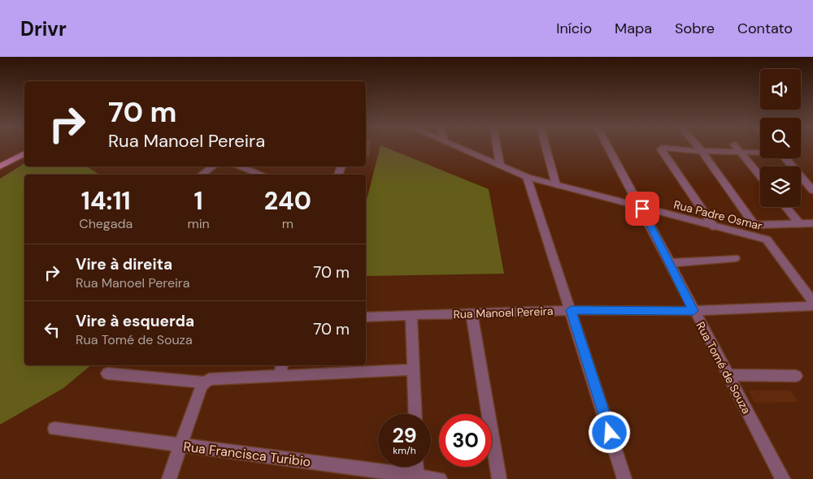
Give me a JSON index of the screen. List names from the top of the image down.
{
  "streets": {
    "street": [
      "Rua Padre Osmar",
      "Rua Manoel Pereira",
      "Rua Tomé de Souza",
      "Rua Francisca Turibio"
    ]
  },
  "crossings": [
    ["Rua Padre Osmar", "Rua Tomé de Souza"],
    ["Rua Manoel Pereira", "Rua Tomé de Souza"]
  ],
  "page": {
    "header": "Drivr",
    "nav": [
      "Início",
      "Mapa",
      "Sobre",
      "Contato"
    ],
    "turn": ["70 m", "Rua Manoel Pereira"],
    "eta": [
      "14:11",
      "Chegada",
      "1",
      "min",
      "240",
      "m"
    ],
    "list": [
      {
        "name": "Vire à direita",
        "note": "Rua Manoel Pereira",
        "value": "70 m"
      },
      {
        "name": "Vire à esquerda",
        "note": "Rua Tomé de Souza",
        "value": "70 m"
      }
    ],
    "speed": "29 km/h",
    "limit": "30"
  }
}
